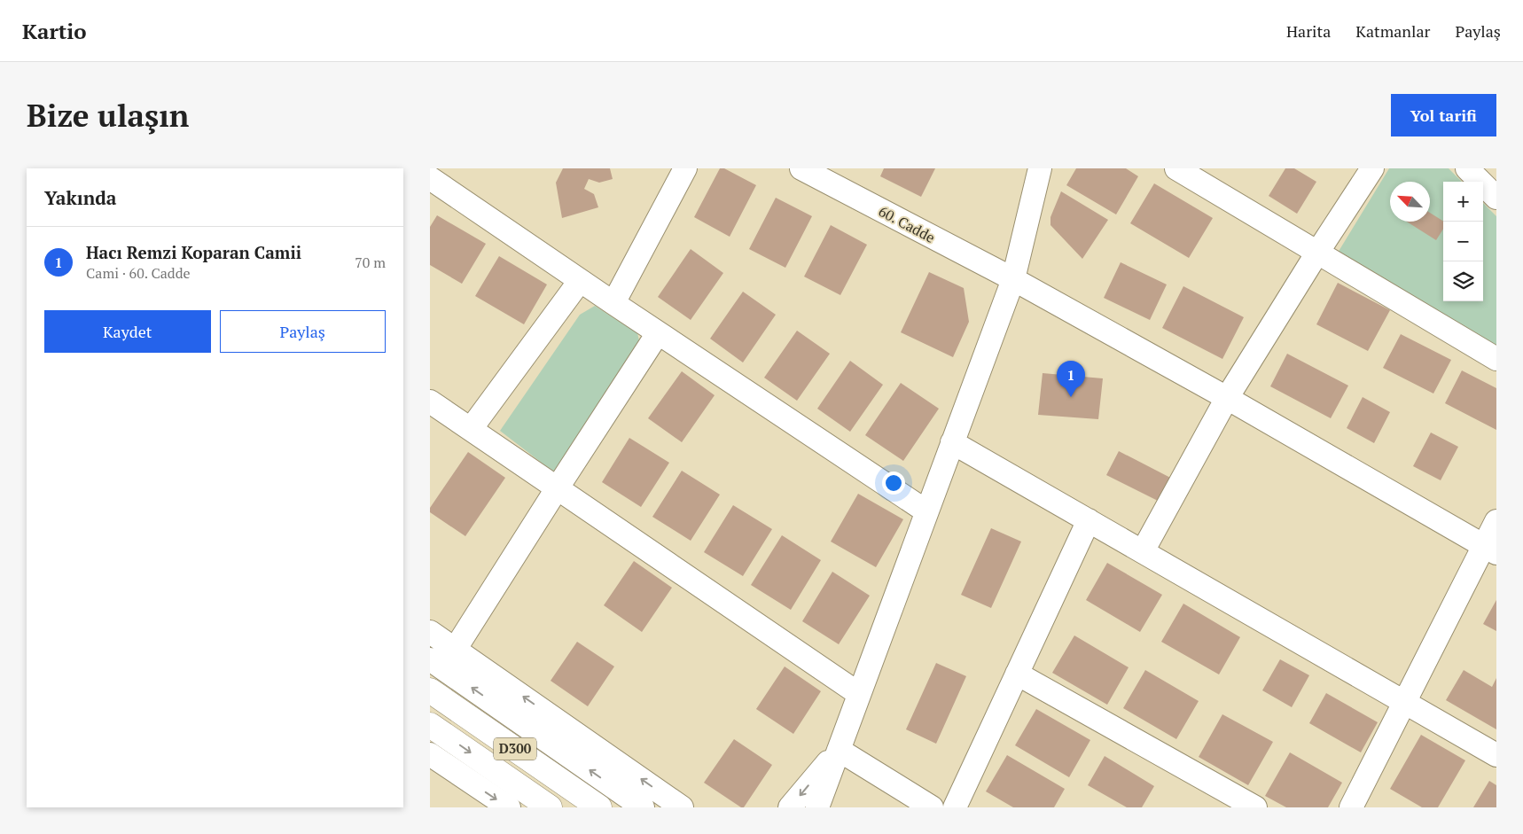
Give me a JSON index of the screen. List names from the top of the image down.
{
  "streets": {
    "highway": ["D300"],
    "street": ["60. Cadde"]
  },
  "north": "top left",
  "page": {
    "header": "Kartio",
    "nav": ["Harita", "Katmanlar", "Paylaş"],
    "buttons": [
      "Yol tarifi",
      ["Kaydet", "Paylaş"]
    ],
    "title": "Bize ulaşın",
    "heading": "Yakında",
    "map_buttons": ["+", "−"],
    "list": [
      {
        "mark": "1",
        "name": "Hacı Remzi Koparan Camii",
        "note": "Cami · 60. Cadde",
        "value": "70 m"
      }
    ],
    "pins": "1"
  }
}
